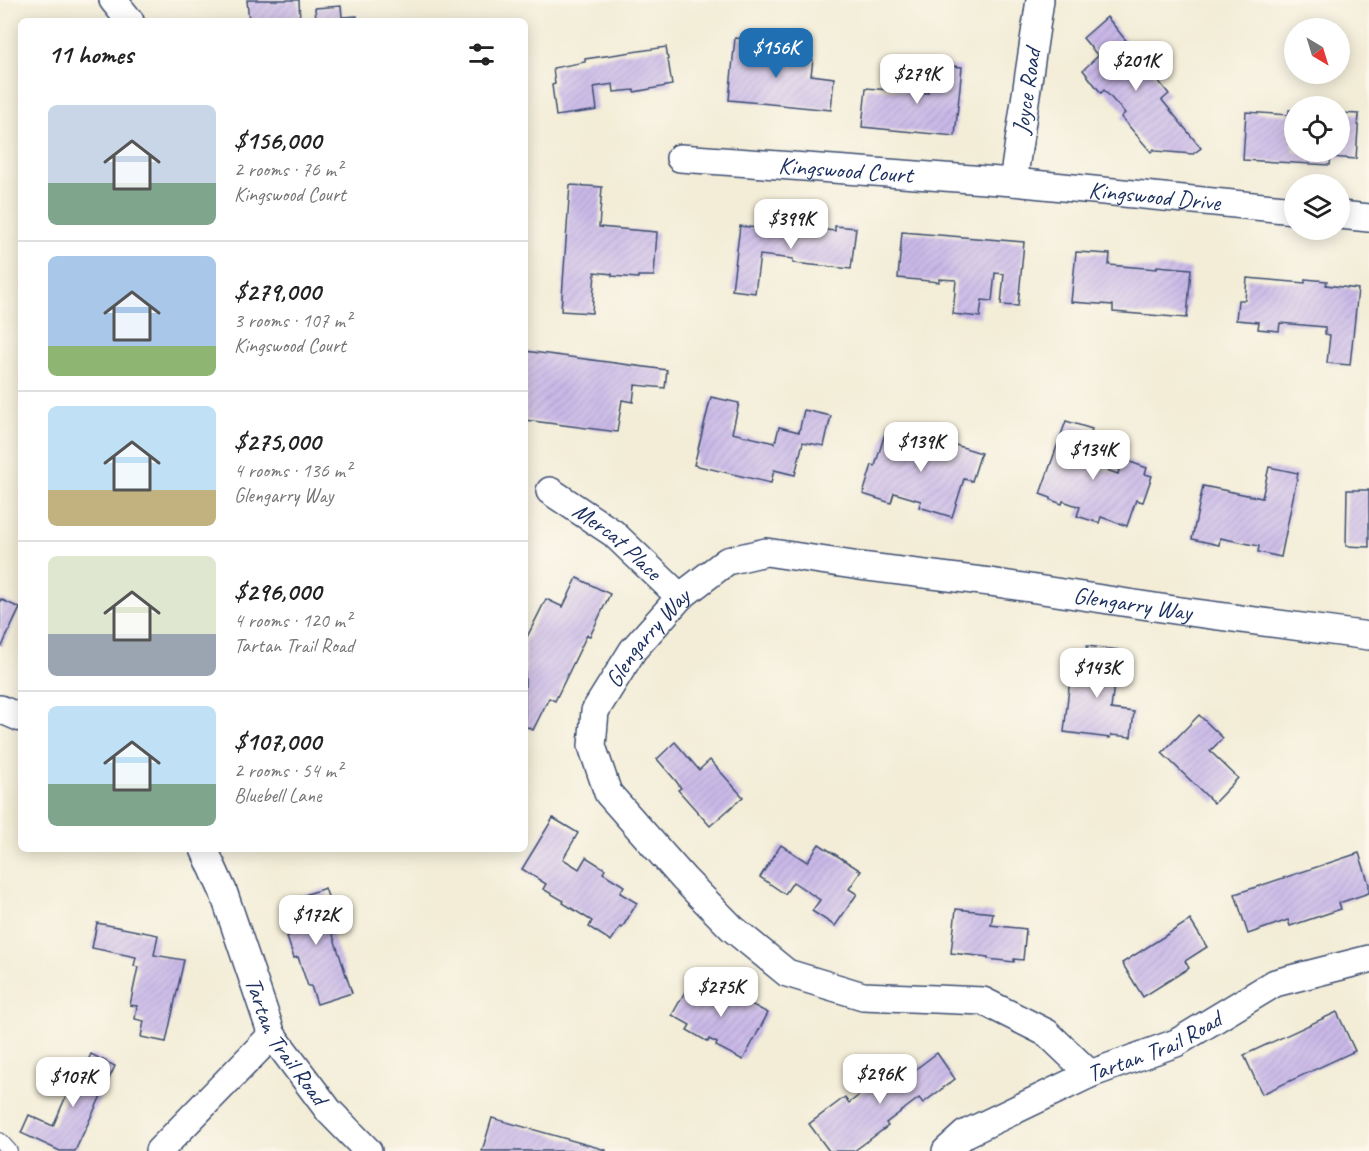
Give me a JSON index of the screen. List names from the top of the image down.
{
  "streets": {
    "street": [
      "Joyce Road",
      "Kingswood Court",
      "Kingswood Drive",
      "Mercat Place",
      "Glengarry Way",
      "Tartan Trail Road"
    ]
  },
  "crossings": [
    ["Joyce Road", "Kingswood Court"],
    ["Joyce Road", "Kingswood Drive"],
    ["Kingswood Court", "Kingswood Drive"],
    ["Mercat Place", "Glengarry Way"],
    ["Glengarry Way", "Tartan Trail Road"]
  ],
  "north": "bottom right",
  "page": {
    "heading": "11 homes",
    "price": [
      "$156K",
      "$201K",
      "$279K",
      "$399K",
      "$139K",
      "$134K",
      "$143K",
      "$172K",
      "$275K",
      "$296K",
      "$107K"
    ],
    "list": [
      {
        "name": "$156,000",
        "note": "2 rooms · 76 m² · Kingswood Court"
      },
      {
        "name": "$279,000",
        "note": "3 rooms · 107 m² · Kingswood Court"
      },
      {
        "name": "$275,000",
        "note": "4 rooms · 136 m² · Glengarry Way"
      },
      {
        "name": "$296,000",
        "note": "4 rooms · 120 m² · Tartan Trail Road"
      },
      {
        "name": "$107,000",
        "note": "2 rooms · 54 m² · Bluebell Lane"
      }
    ]
  }
}
